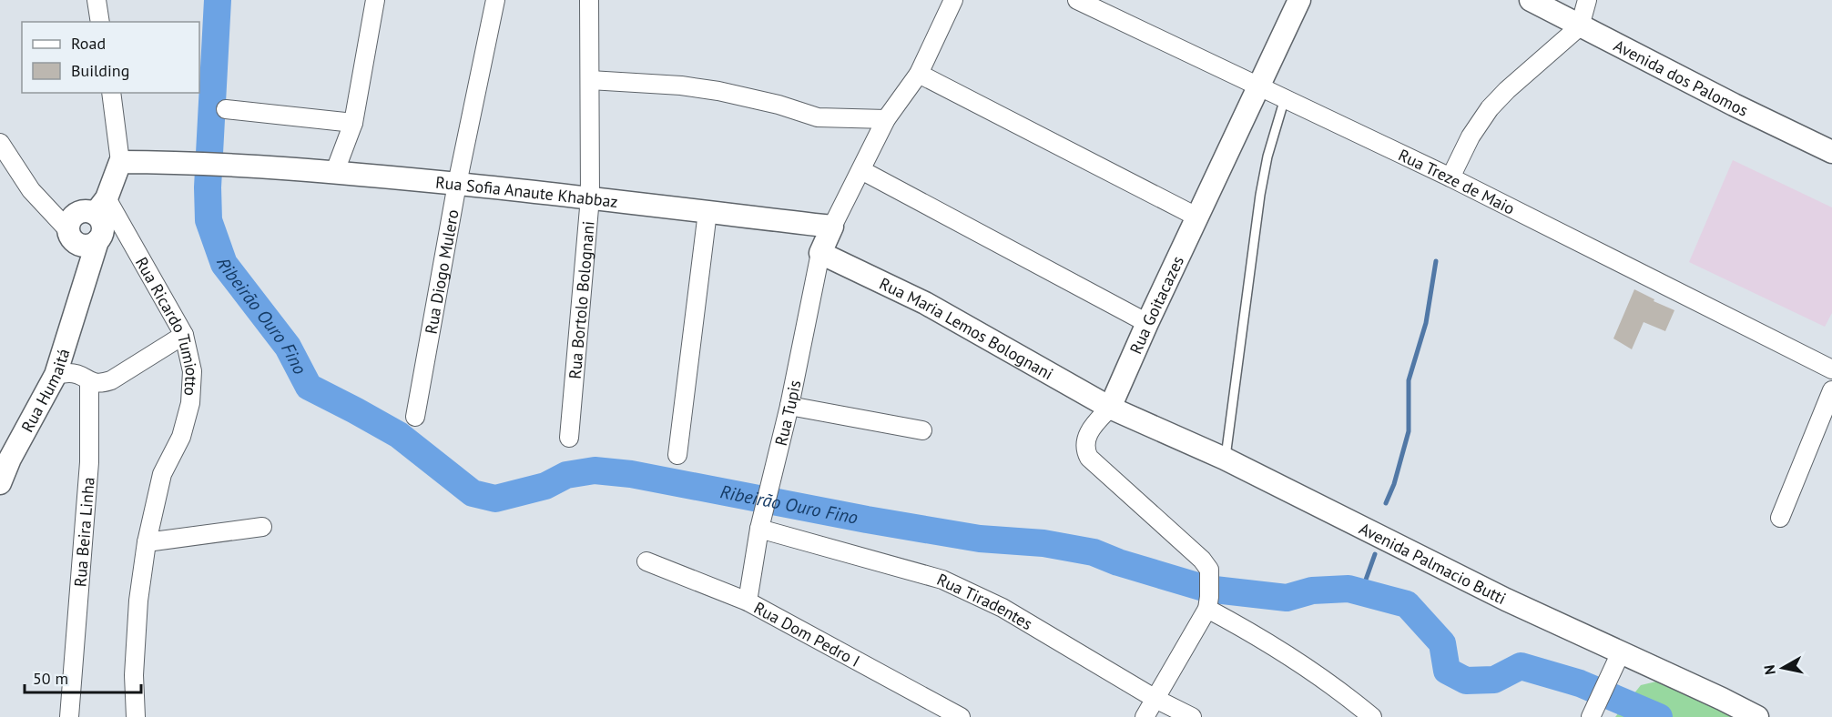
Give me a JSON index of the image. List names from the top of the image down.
{
  "streets": {
    "street": [
      "Avenida dos Palomos",
      "Rua Treze de Maio",
      "Rua Sofia Anaute Khabbaz",
      "Rua Diogo Mulero",
      "Rua Bortolo Bolognani",
      "Rua Goitacazes",
      "Rua Ricardo Tumiotto",
      "Rua Maria Lemos Bolognani",
      "Rua Humaitá",
      "Rua Tupis",
      "Rua Beira Linha",
      "Avenida Palmacio Butti",
      "Rua Tiradentes",
      "Rua Dom Pedro I"
    ]
  },
  "crossings": [
    ["Rua Treze de Maio", "Rua Goitacazes"],
    ["Rua Sofia Anaute Khabbaz", "Rua Diogo Mulero"],
    ["Rua Sofia Anaute Khabbaz", "Rua Bortolo Bolognani"],
    ["Rua Sofia Anaute Khabbaz", "Rua Tupis"],
    ["Rua Goitacazes", "Rua Maria Lemos Bolognani"],
    ["Rua Goitacazes", "Avenida Palmacio Butti"],
    ["Rua Ricardo Tumiotto", "Rua Humaitá"],
    ["Rua Maria Lemos Bolognani", "Rua Tupis"],
    ["Rua Maria Lemos Bolognani", "Avenida Palmacio Butti"],
    ["Rua Tupis", "Rua Tiradentes"],
    ["Rua Tupis", "Rua Dom Pedro I"]
  ],
  "water": ["Ribeirão Ouro Fino"],
  "legend": ["Road", "Building"],
  "scale_bar": "50 m",
  "north": "left"
}
